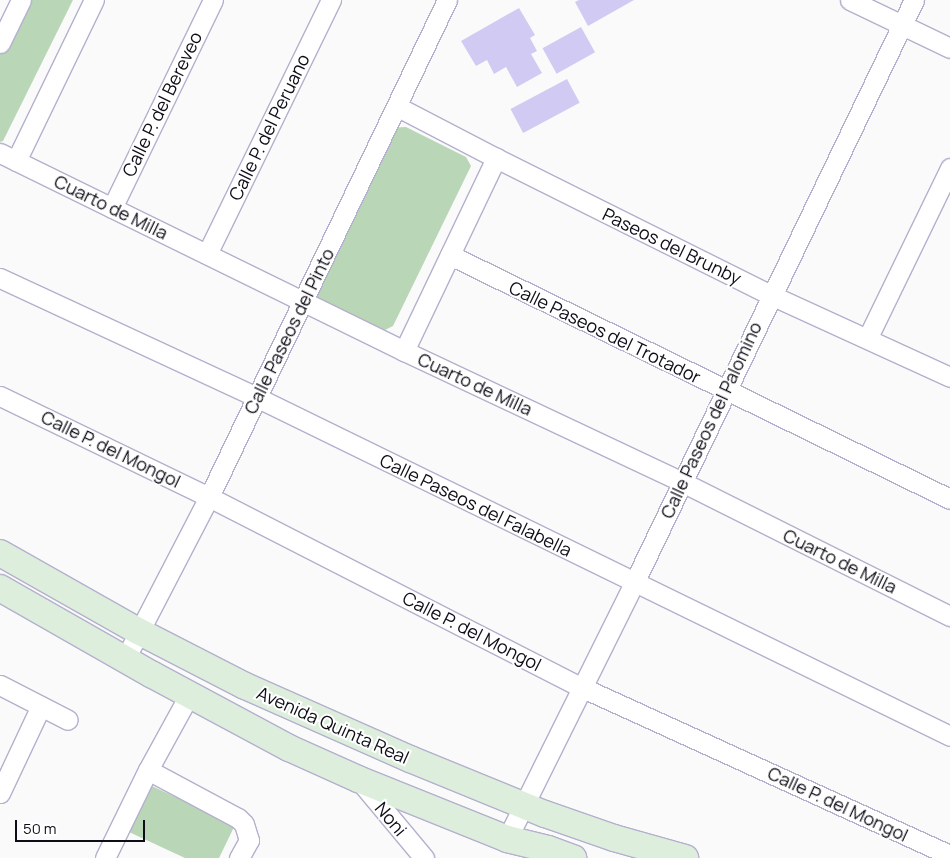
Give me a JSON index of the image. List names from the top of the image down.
{
  "streets": {
    "main road": ["Avenida Quinta Real"],
    "street": [
      "Calle P. del Bereveo",
      "Calle P. del Peruano",
      "Cuarto de Milla",
      "Paseos del Brunby",
      "Calle Paseos del Pinto",
      "Calle Paseos del Trotador",
      "Calle Paseos del Palomino",
      "Calle P. del Mongol",
      "Calle Paseos del Falabella",
      "Noni"
    ]
  },
  "crossings": [
    ["Calle P. del Bereveo", "Cuarto de Milla"],
    ["Calle P. del Peruano", "Cuarto de Milla"],
    ["Cuarto de Milla", "Calle Paseos del Pinto"],
    ["Cuarto de Milla", "Calle Paseos del Palomino"],
    ["Paseos del Brunby", "Calle Paseos del Pinto"],
    ["Paseos del Brunby", "Calle Paseos del Palomino"],
    ["Calle Paseos del Pinto", "Calle P. del Mongol"],
    ["Calle Paseos del Pinto", "Calle Paseos del Falabella"],
    ["Calle Paseos del Pinto", "Avenida Quinta Real"],
    ["Calle Paseos del Trotador", "Calle Paseos del Palomino"],
    ["Calle Paseos del Palomino", "Calle P. del Mongol"],
    ["Calle Paseos del Palomino", "Calle Paseos del Falabella"],
    ["Calle Paseos del Palomino", "Avenida Quinta Real"],
    ["Avenida Quinta Real", "Noni"]
  ],
  "scale_bar": "50 m"
}
